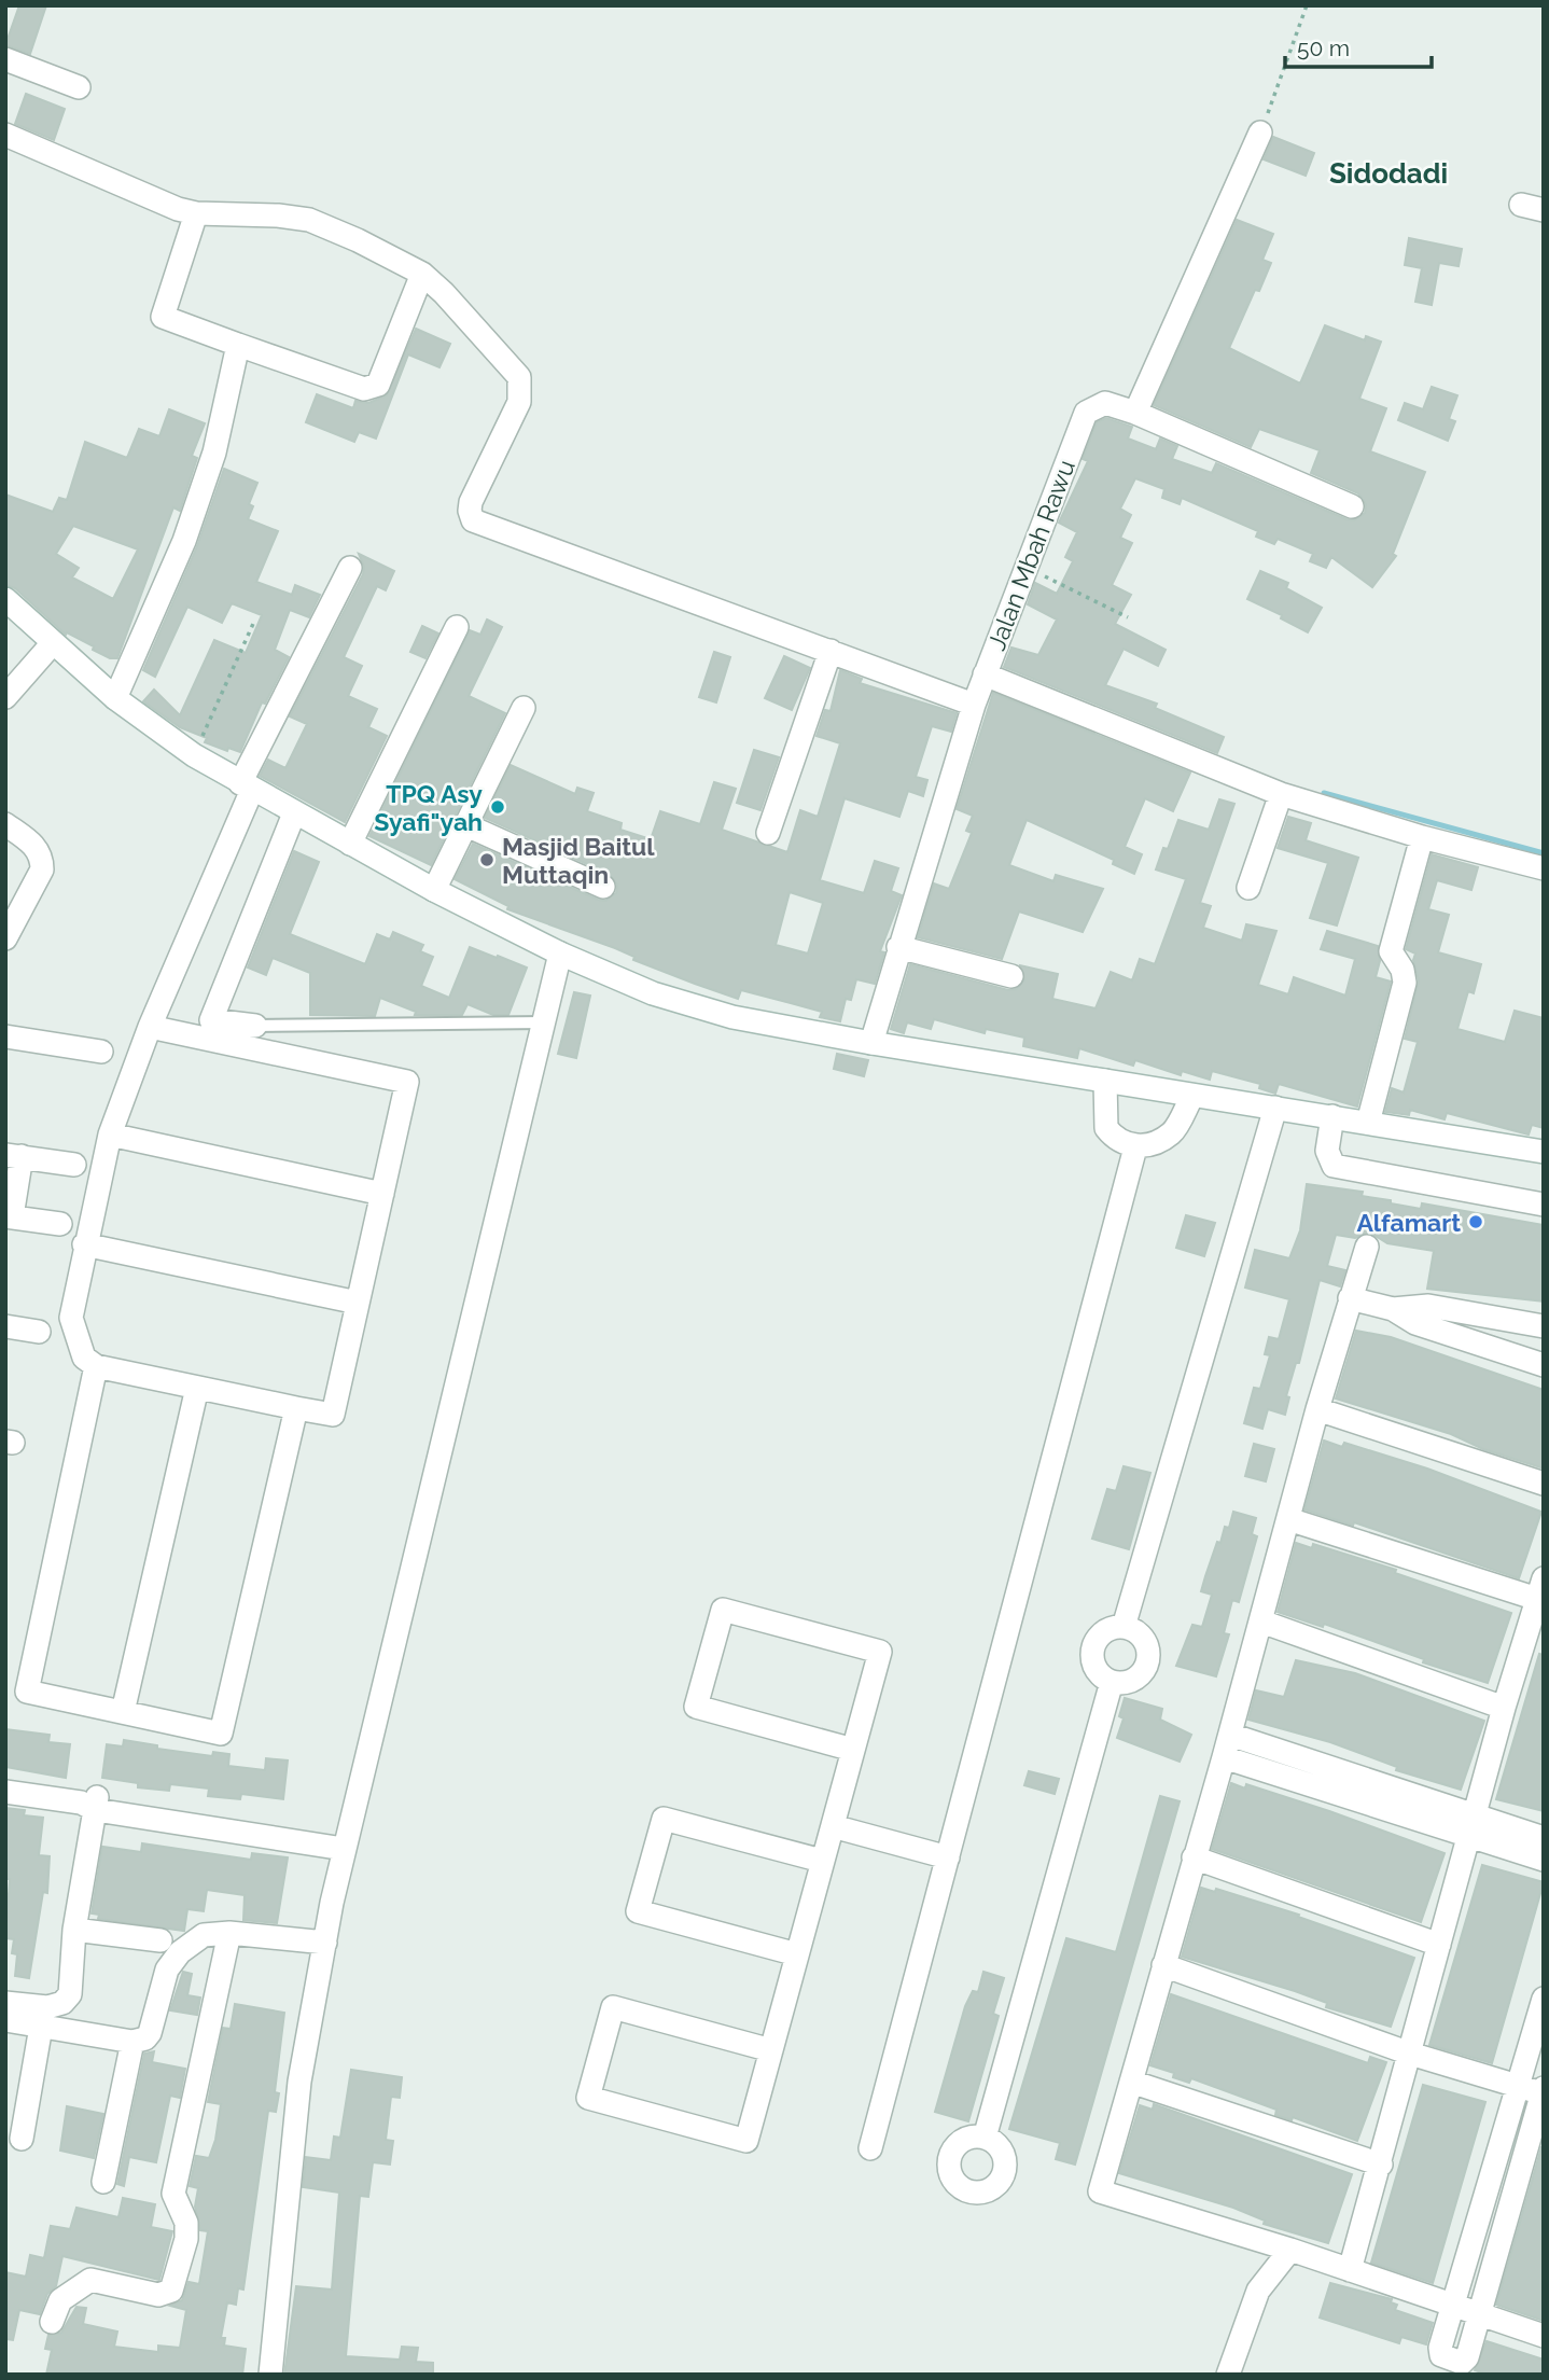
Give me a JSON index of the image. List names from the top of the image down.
{
  "streets": {
    "street": ["Jalan Mbah Rawu"]
  },
  "districts": ["Sidodadi"],
  "places": ["TPQ Asy Syafi\"yah", "Masjid Baitul Muttaqin", "Alfamart"],
  "scale_bar": "50 m"
}
